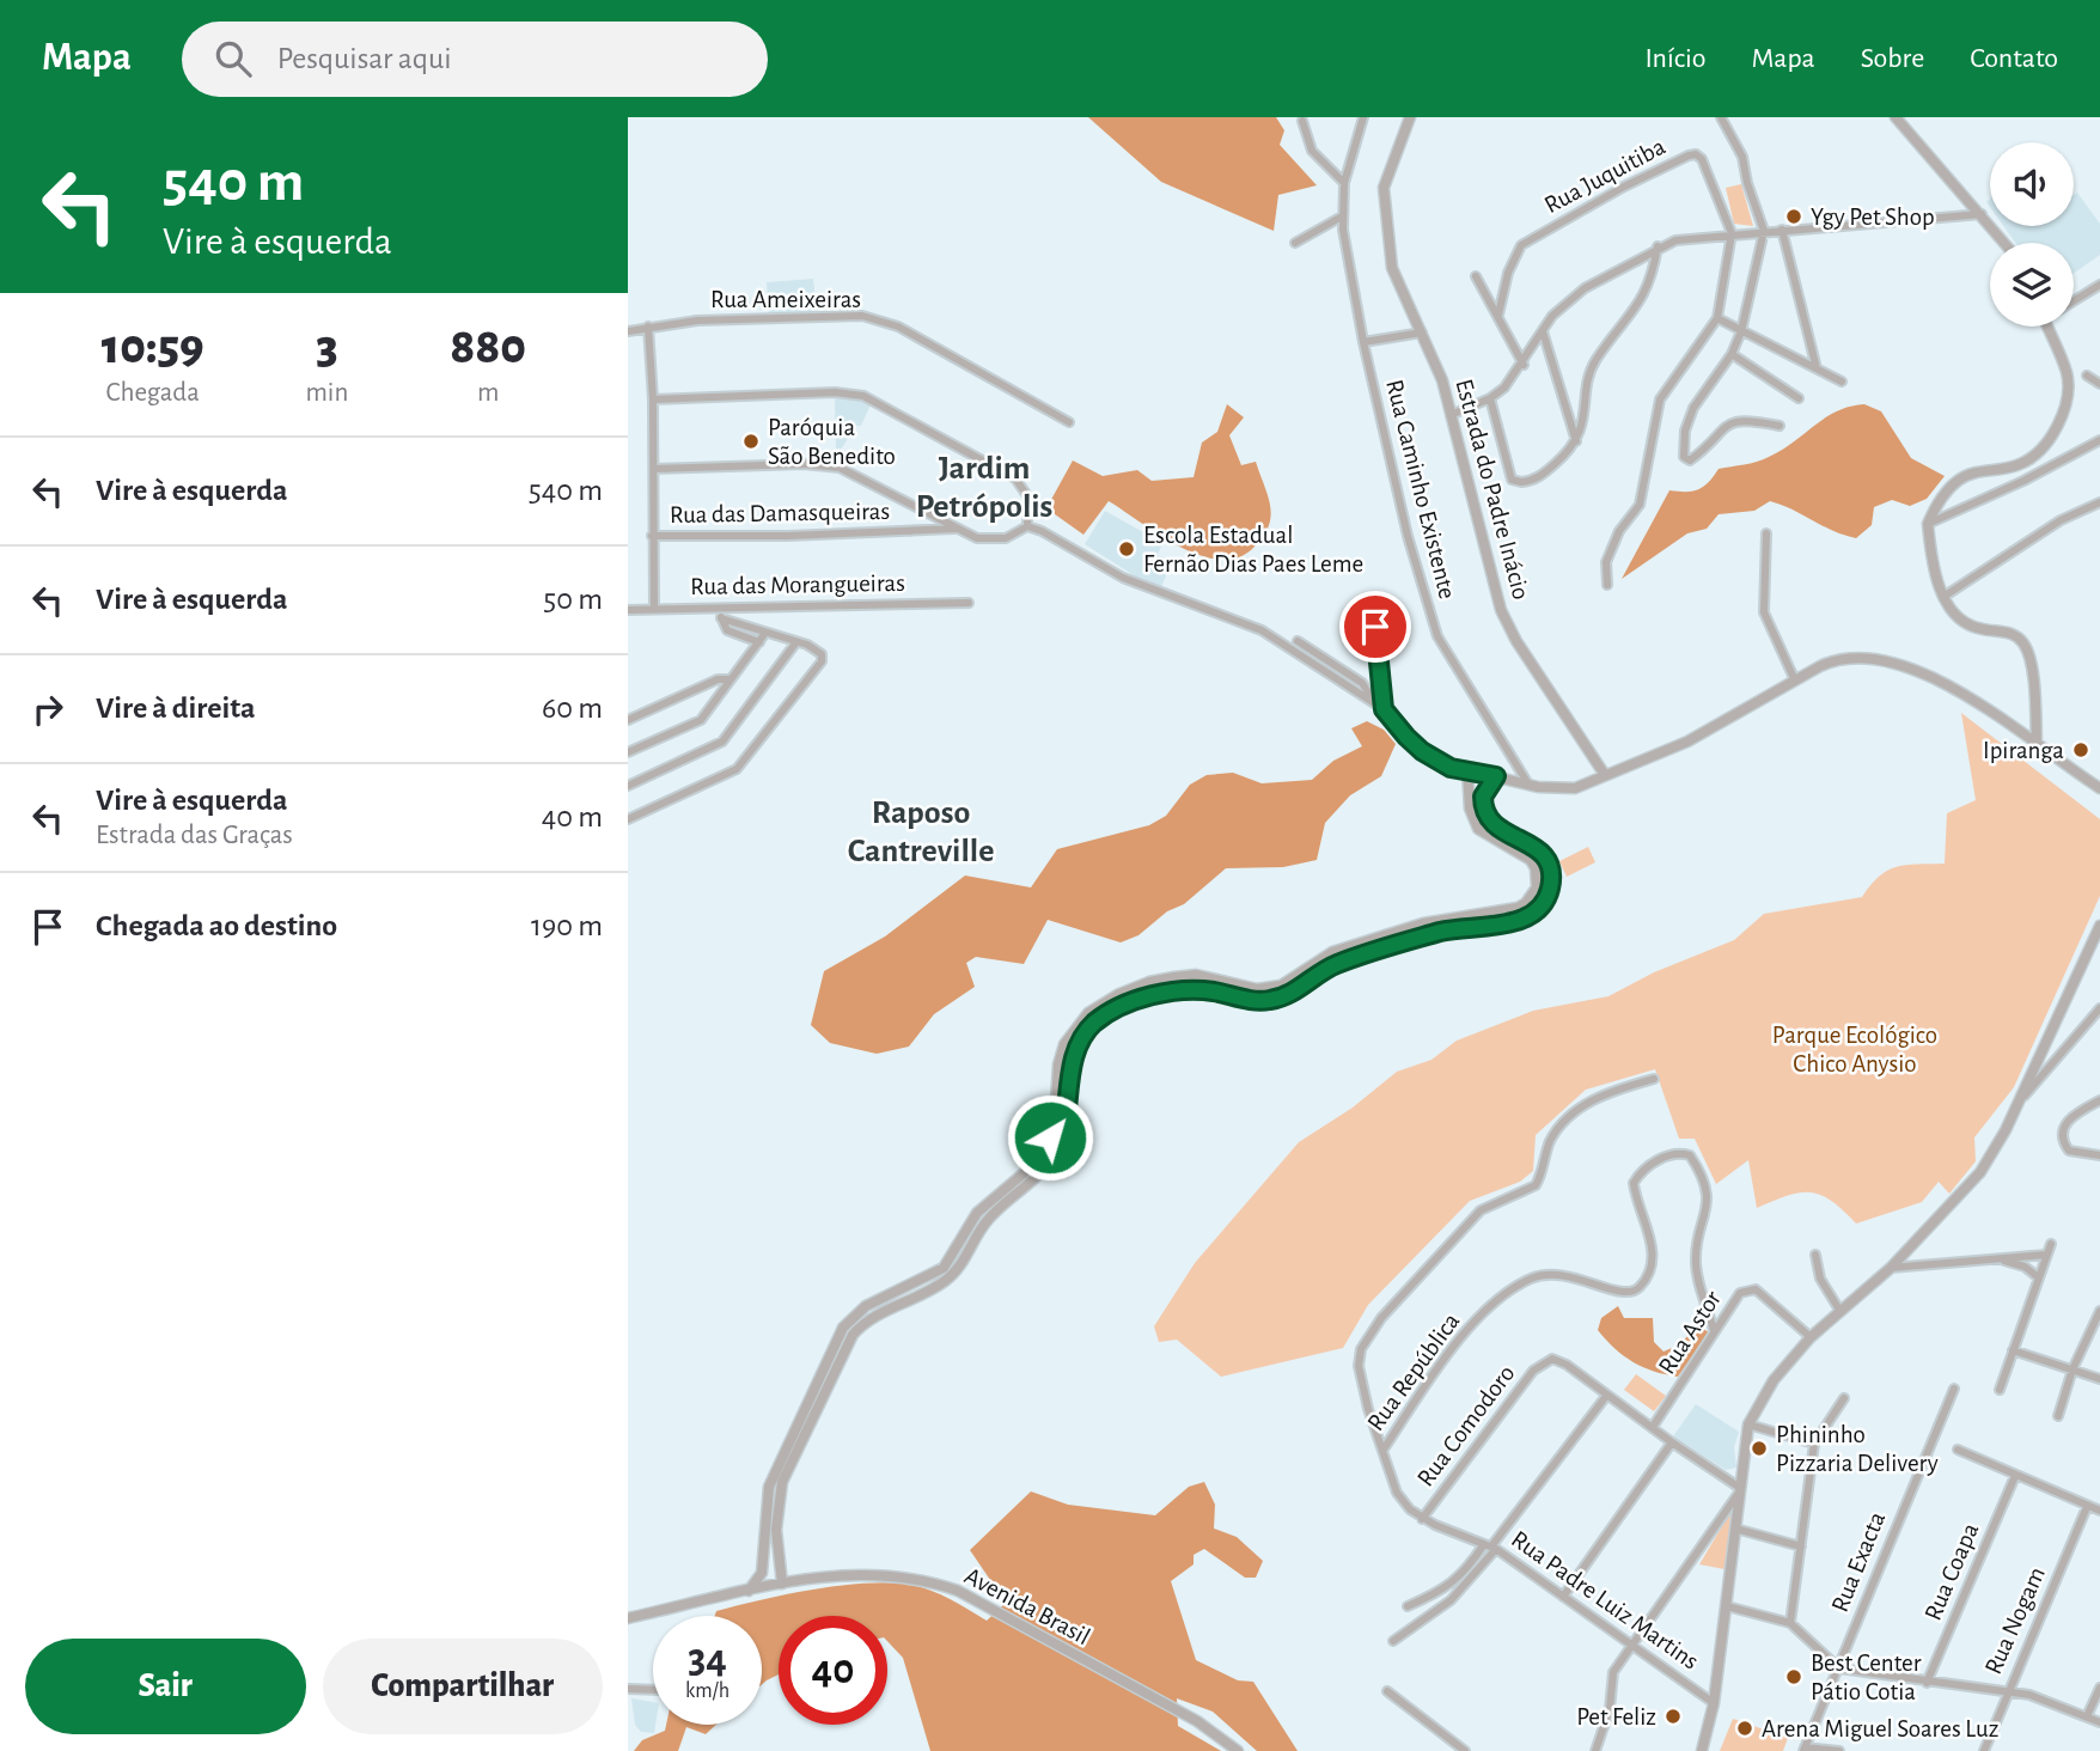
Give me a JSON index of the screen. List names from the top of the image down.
{
  "streets": {
    "street": [
      "Rua Juquitiba",
      "Rua Ameixeiras",
      "Rua Caminho Existente",
      "Estrada do Padre Inácio",
      "Rua das Damasqueiras",
      "Rua das Morangueiras",
      "Rua Astor",
      "Rua República",
      "Rua Comodoro",
      "Rua Exacta",
      "Rua Coapa",
      "Rua Padre Luiz Martins",
      "Avenida Brasil",
      "Rua Nogam"
    ]
  },
  "crossings": [
    ["Rua Astor", "Rua República"],
    ["Rua República", "Rua Padre Luiz Martins"],
    ["Rua Comodoro", "Rua Padre Luiz Martins"]
  ],
  "districts": ["Jardim Petrópolis", "Raposo Cantreville"],
  "parks": ["Parque Ecológico Chico Anysio"],
  "places": [
    "Ygy Pet Shop",
    "Paróquia São Benedito",
    "Escola Estadual Fernão Dias Paes Leme",
    "Ipiranga",
    "Phininho Pizzaria Delivery",
    "Best Center Pátio Cotia",
    "Pet Feliz",
    "Arena Miguel Soares Luz"
  ],
  "page": {
    "header": "Mapa",
    "search": "Pesquisar aqui",
    "nav": [
      "Início",
      "Mapa",
      "Sobre",
      "Contato"
    ],
    "turn": ["540 m", "Vire à esquerda"],
    "eta": [
      "10:59",
      "Chegada",
      "3",
      "min",
      "880",
      "m"
    ],
    "list": [
      {
        "name": "Vire à esquerda",
        "value": "540 m"
      },
      {
        "name": "Vire à esquerda",
        "value": "50 m"
      },
      {
        "name": "Vire à direita",
        "value": "60 m"
      },
      {
        "name": "Vire à esquerda",
        "note": "Estrada das Graças",
        "value": "40 m"
      },
      {
        "name": "Chegada ao destino",
        "value": "190 m"
      }
    ],
    "speed": "34 km/h",
    "limit": "40",
    "buttons": ["Sair", "Compartilhar"]
  }
}
